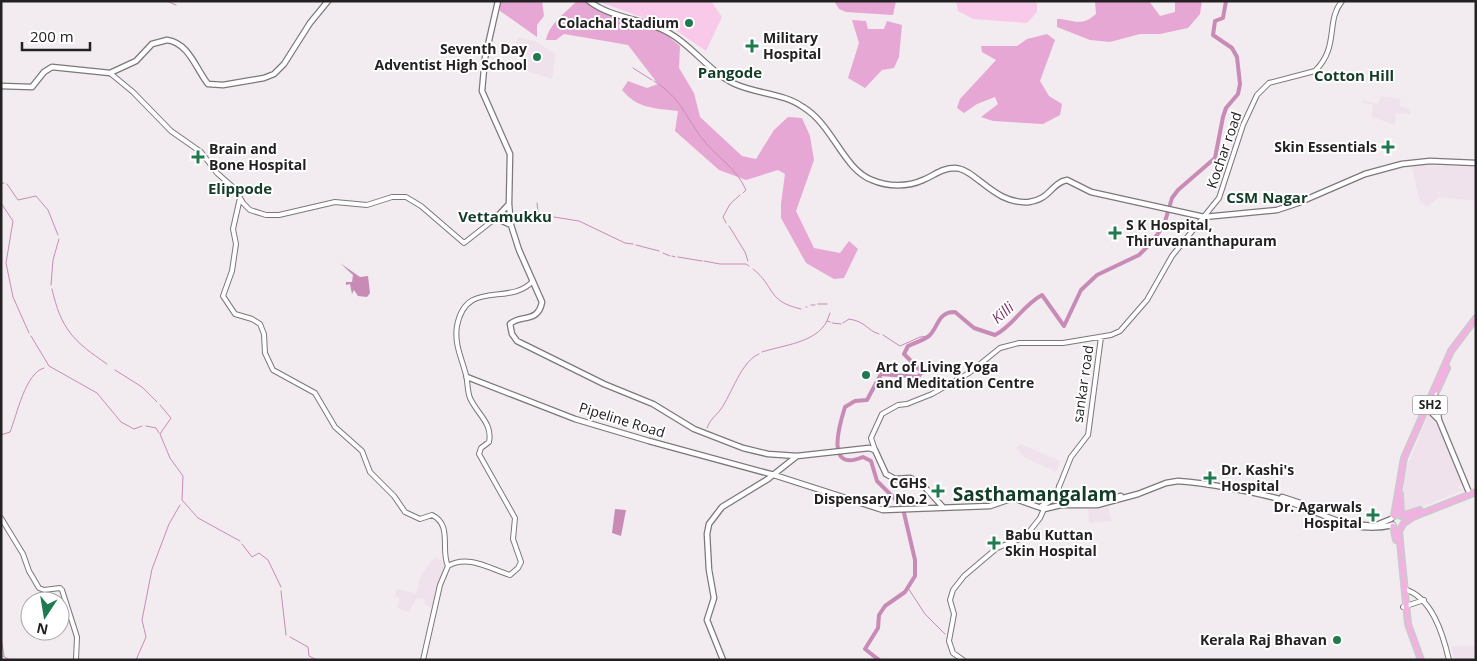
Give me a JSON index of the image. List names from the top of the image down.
{
  "streets": {
    "main road": ["SH2", "Pipeline Road"],
    "street": ["Kochar road", "sankar road"]
  },
  "crossings": [
    ["Kochar road", "sankar road"]
  ],
  "districts": [
    "Pangode",
    "Cotton Hill",
    "Elippode",
    "CSM Nagar",
    "Vettamukku",
    "Sasthamangalam"
  ],
  "water": ["Killi"],
  "places": {
    "other": [
      "Colachal Stadium",
      "Seventh Day Adventist High School",
      "Art of Living Yoga and Meditation Centre",
      "Kerala Raj Bhavan"
    ],
    "health": [
      "Military Hospital",
      "Skin Essentials",
      "Brain and Bone Hospital",
      "S K Hospital, Thiruvananthapuram",
      "Dr. Kashi's Hospital",
      "CGHS Dispensary No.2",
      "Dr. Agarwals Hospital",
      "Babu Kuttan Skin Hospital"
    ]
  },
  "scale_bar": "200 m",
  "north": "bottom"
}
